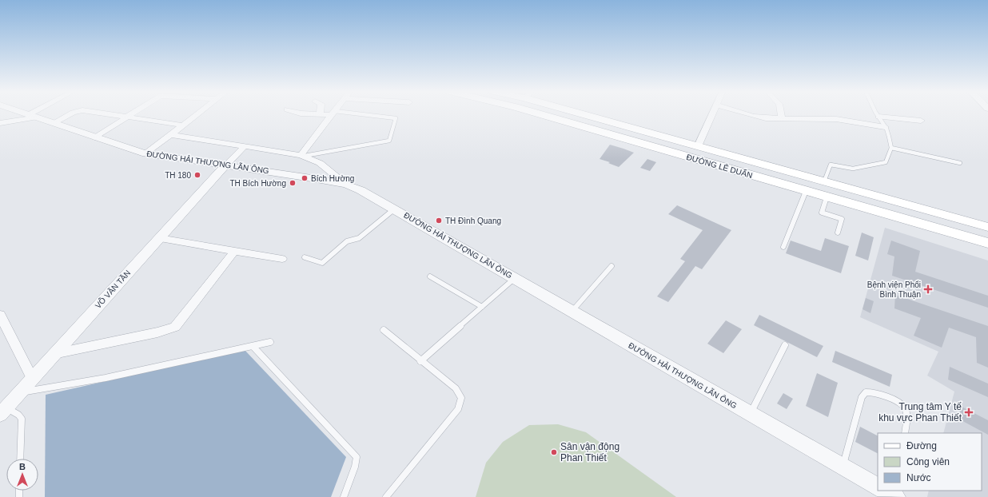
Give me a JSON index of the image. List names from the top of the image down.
{
  "streets": {
    "main road": ["ĐƯỜNG LÊ DUẨN"],
    "street": ["ĐƯỜNG HẢI THƯỢNG LÃN ÔNG", "VÕ VĂN TẦN"]
  },
  "crossings": [
    ["ĐƯỜNG HẢI THƯỢNG LÃN ÔNG", "VÕ VĂN TẦN"]
  ],
  "places": {
    "other": [
      "TH 180",
      "Bích Hường",
      "TH Bích Hường",
      "TH Đình Quang",
      "Sân vận động Phan Thiết"
    ],
    "health": ["Bệnh viện Phổi Bình Thuận", "Trung tâm Y tế khu vực Phan Thiết"]
  },
  "legend": ["Đường", "Công viên", "Nước"],
  "north": "top"
}
